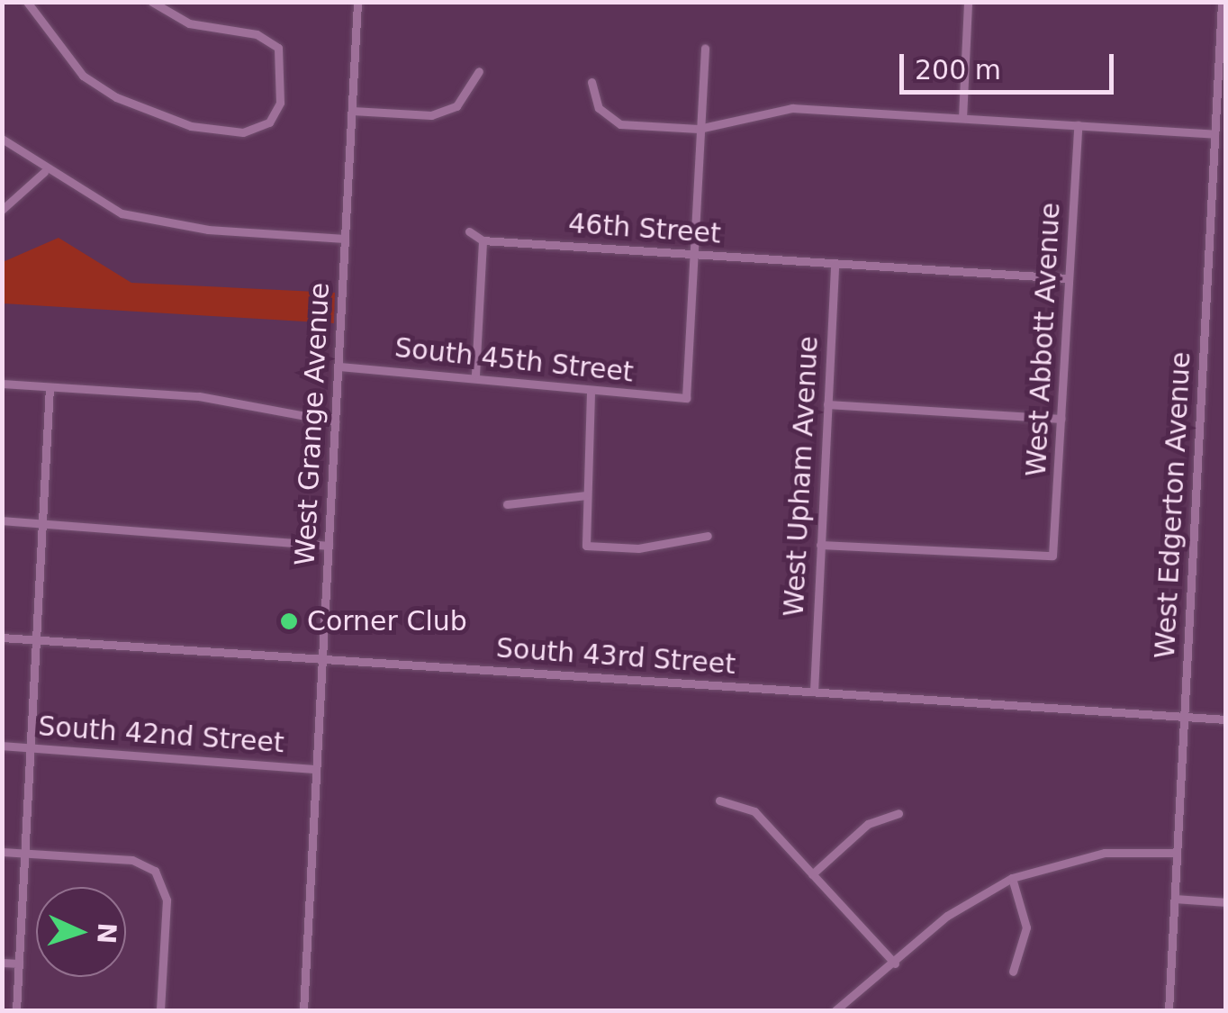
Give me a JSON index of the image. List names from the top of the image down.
{
  "streets": {
    "street": [
      "46th Street",
      "West Abbott Avenue",
      "South 45th Street",
      "West Grange Avenue",
      "West Upham Avenue",
      "West Edgerton Avenue",
      "South 43rd Street",
      "South 42nd Street"
    ]
  },
  "crossings": [
    ["46th Street", "West Abbott Avenue"],
    ["46th Street", "South 45th Street"],
    ["46th Street", "West Upham Avenue"],
    ["West Abbott Avenue", "West Upham Avenue"],
    ["South 45th Street", "West Grange Avenue"],
    ["West Grange Avenue", "South 43rd Street"],
    ["West Grange Avenue", "South 42nd Street"],
    ["West Upham Avenue", "South 43rd Street"],
    ["West Edgerton Avenue", "South 43rd Street"]
  ],
  "places": ["Corner Club"],
  "scale_bar": "200 m",
  "north": "right"
}
